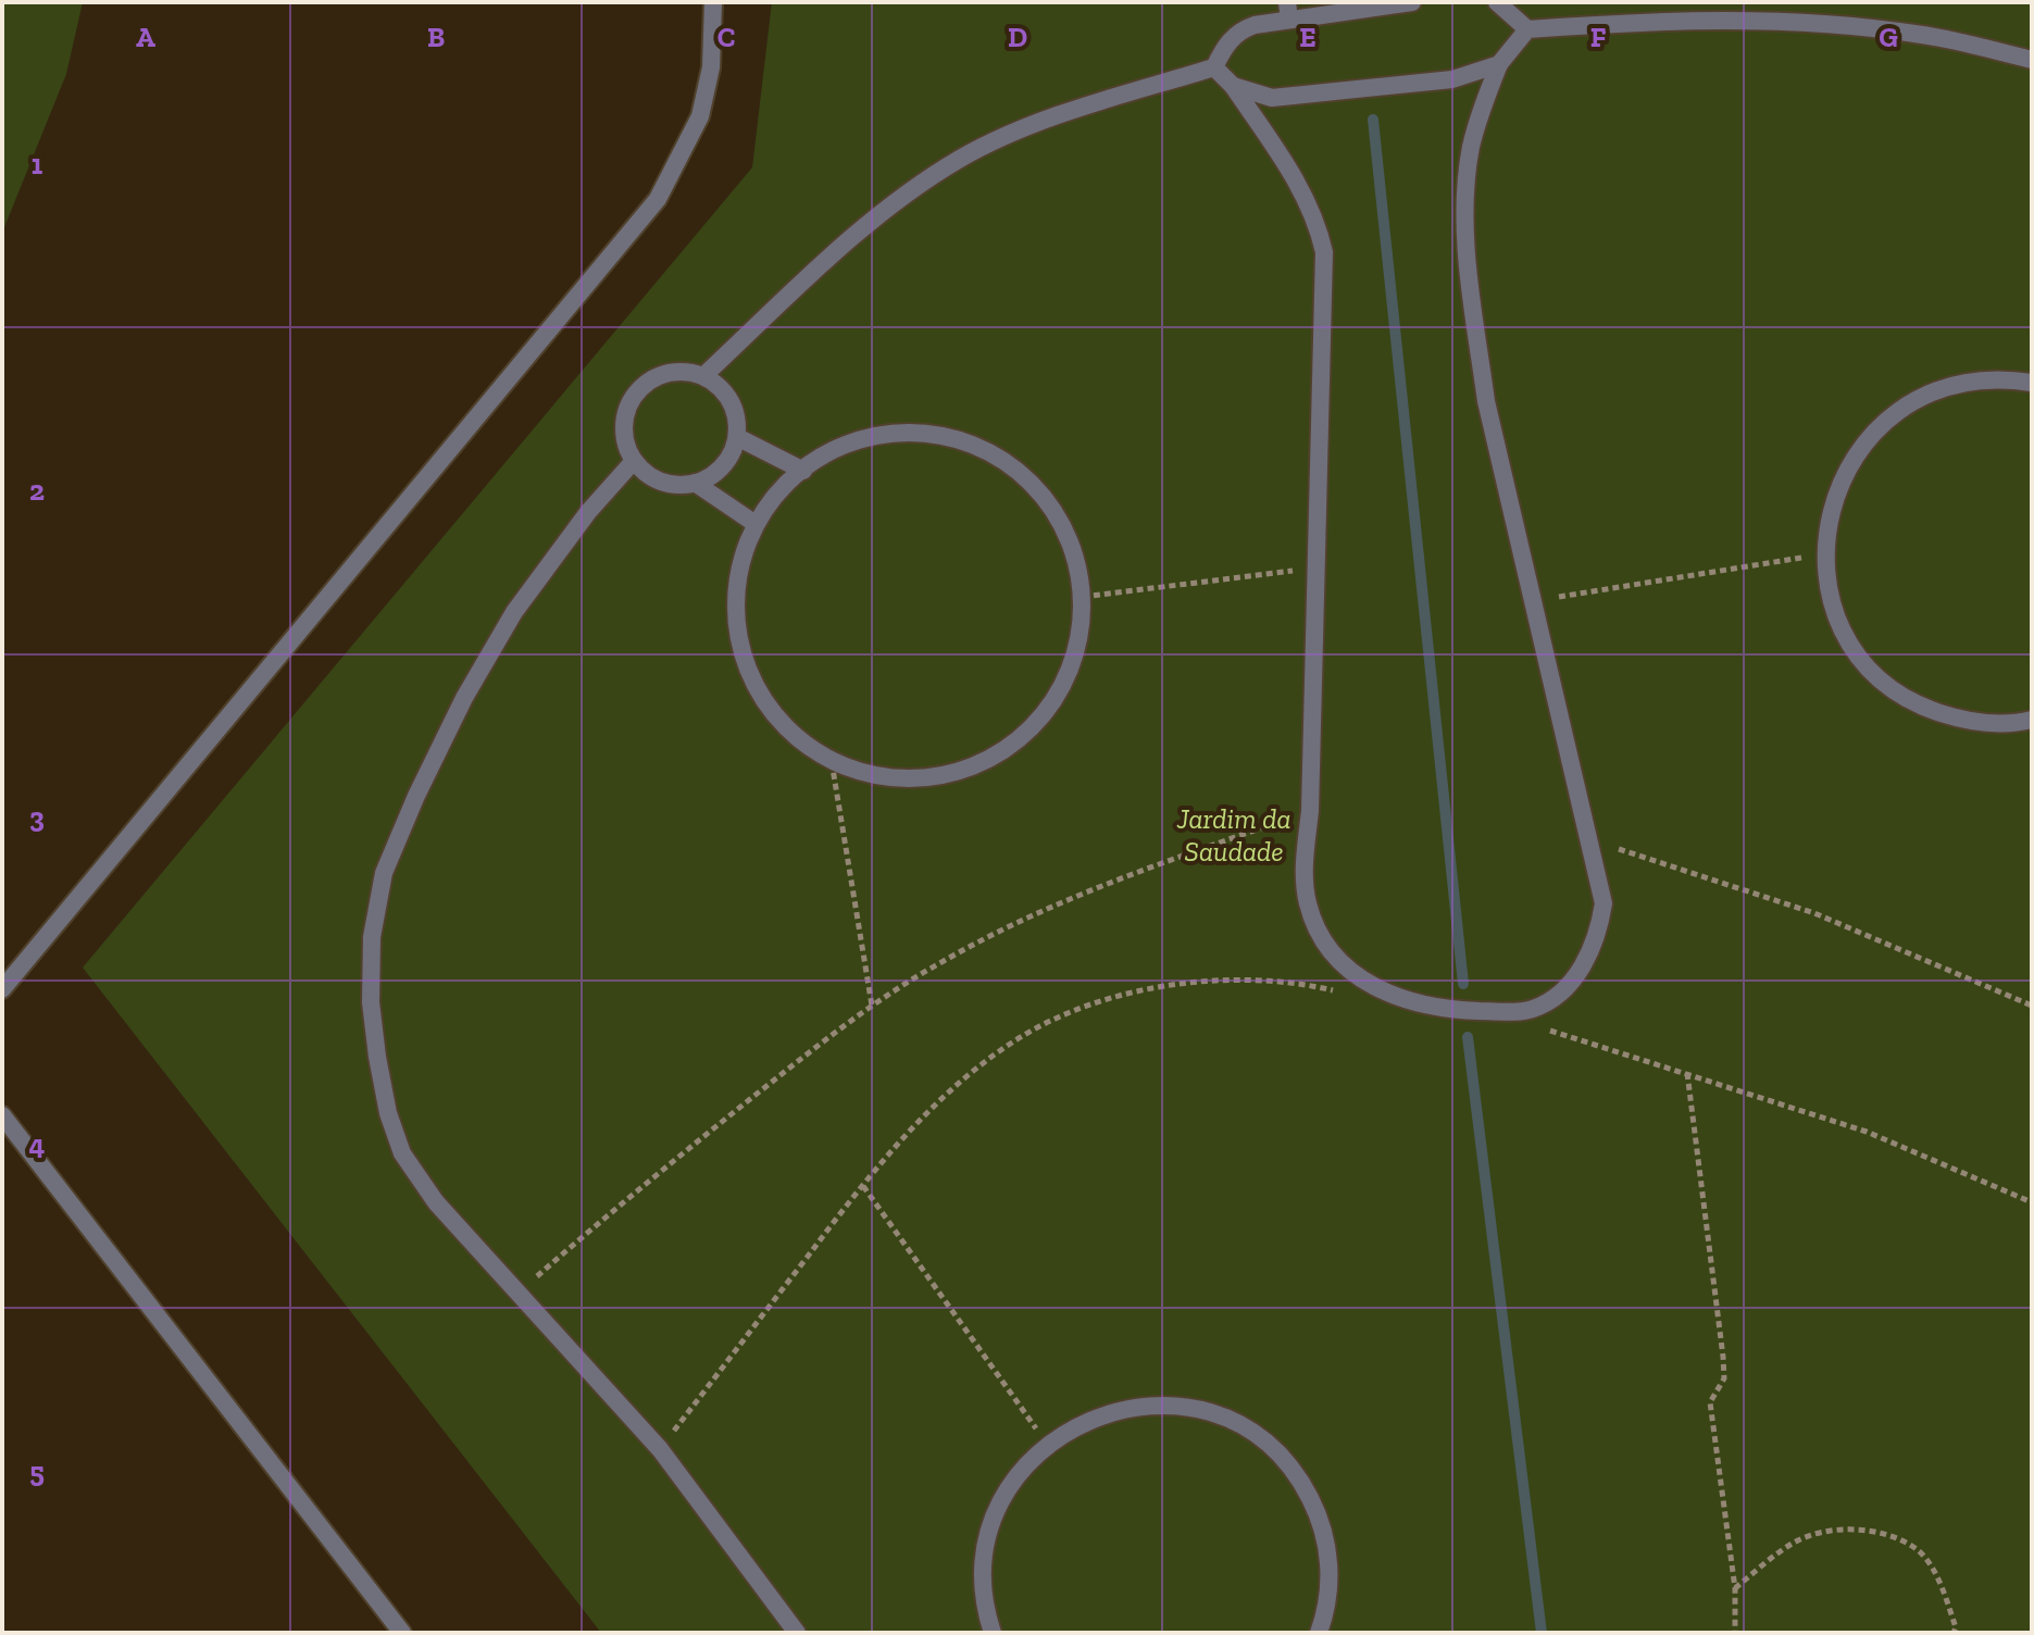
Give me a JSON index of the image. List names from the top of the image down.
{
  "parks": ["Jardim da Saudade"],
  "grid": {
    "columns": [
      "A",
      "B",
      "C",
      "D",
      "E",
      "F",
      "G"
    ],
    "rows": [
      "1",
      "2",
      "3",
      "4",
      "5"
    ]
  }
}
